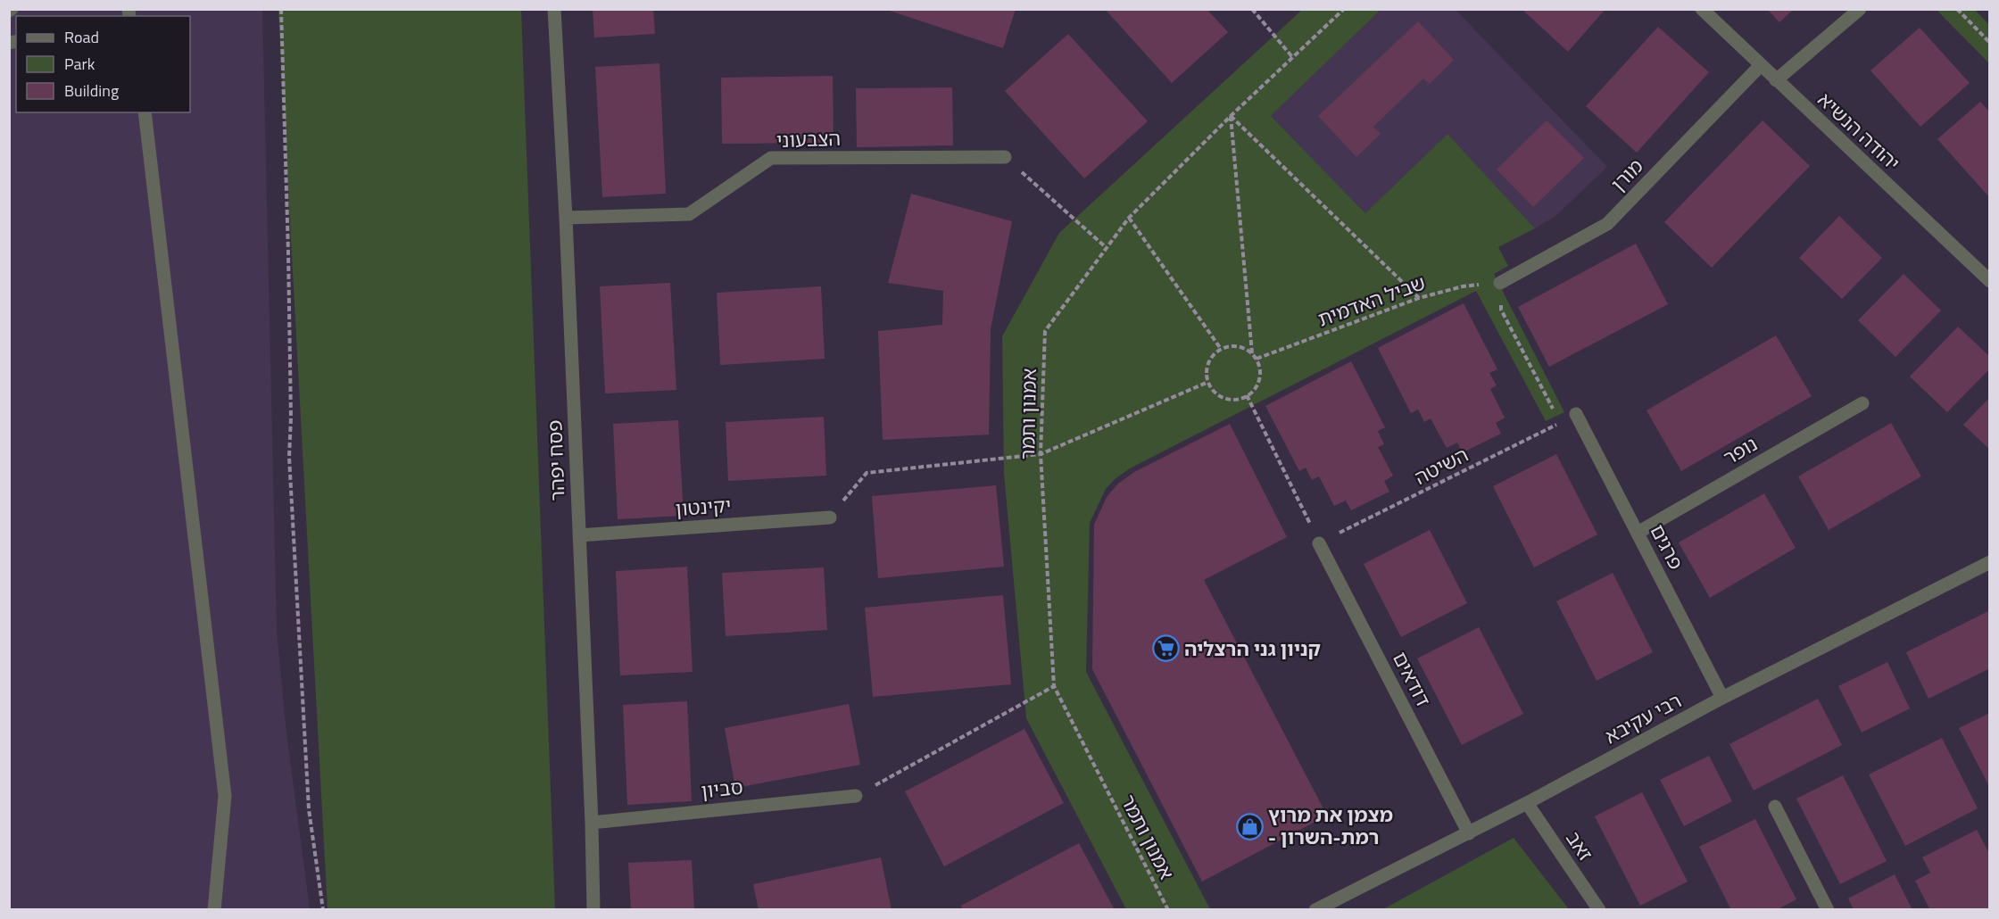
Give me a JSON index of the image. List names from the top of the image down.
{
  "streets": {
    "street": [
      "יהודה הנשיא",
      "הצבעוני",
      "מורן",
      "נופר",
      "פסח יפהר",
      "יקינטון",
      "פרגים",
      "דודאים",
      "רבי עקיבא",
      "סביון",
      "זאב"
    ],
    "path": ["שביל האדמית", "אמנון ותמר", "השיטה"]
  },
  "crossings": [
    ["יהודה הנשיא", "מורן"],
    ["הצבעוני", "פסח יפהר"],
    ["מורן", "שביל האדמית"],
    ["נופר", "פרגים"],
    ["פסח יפהר", "יקינטון"],
    ["פסח יפהר", "סביון"],
    ["השיטה", "פרגים"],
    ["השיטה", "דודאים"],
    ["פרגים", "רבי עקיבא"],
    ["דודאים", "רבי עקיבא"],
    ["רבי עקיבא", "זאב"]
  ],
  "places": {
    "supermarket": ["קניון גני הרצליה"],
    "shop": ["מצמן את מרוץ - רמת-השרון"]
  },
  "legend": ["Road", "Park", "Building"]
}
